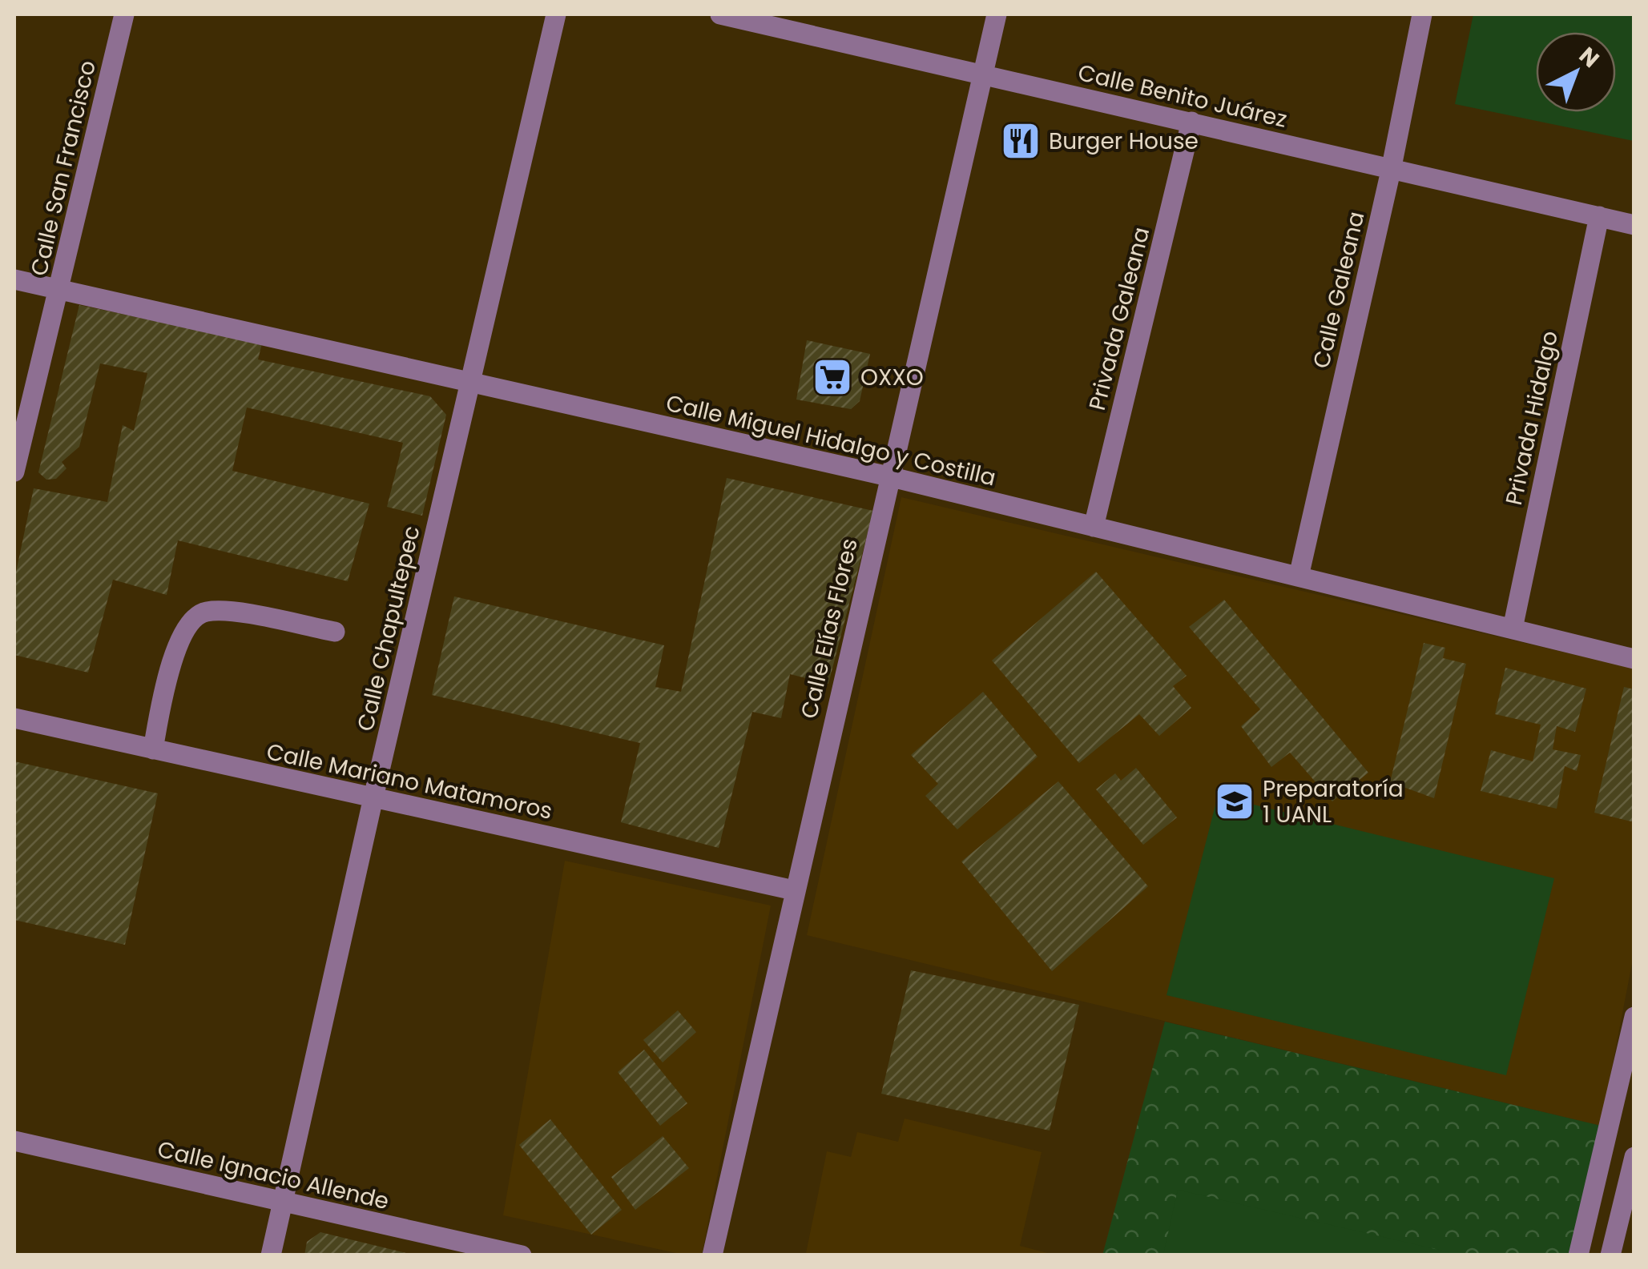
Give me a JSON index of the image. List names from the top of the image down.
{
  "streets": {
    "street": [
      "Calle Benito Juárez",
      "Calle San Francisco",
      "Calle Galeana",
      "Privada Galeana",
      "Privada Hidalgo",
      "Calle Miguel Hidalgo y Costilla",
      "Calle Chapultepec",
      "Calle Elías Flores",
      "Calle Mariano Matamoros",
      "Calle Ignacio Allende"
    ]
  },
  "crossings": [
    ["Calle Benito Juárez", "Calle Galeana"],
    ["Calle Benito Juárez", "Privada Galeana"],
    ["Calle Benito Juárez", "Privada Hidalgo"],
    ["Calle Benito Juárez", "Calle Elías Flores"],
    ["Calle San Francisco", "Calle Miguel Hidalgo y Costilla"],
    ["Calle Galeana", "Calle Miguel Hidalgo y Costilla"],
    ["Privada Galeana", "Calle Miguel Hidalgo y Costilla"],
    ["Privada Hidalgo", "Calle Miguel Hidalgo y Costilla"],
    ["Calle Miguel Hidalgo y Costilla", "Calle Chapultepec"],
    ["Calle Miguel Hidalgo y Costilla", "Calle Elías Flores"],
    ["Calle Chapultepec", "Calle Mariano Matamoros"],
    ["Calle Chapultepec", "Calle Ignacio Allende"],
    ["Calle Elías Flores", "Calle Mariano Matamoros"]
  ],
  "places": {
    "restaurant": ["Burger House"],
    "supermarket": ["OXXO"],
    "school or university": ["Preparatoría 1 UANL"]
  },
  "north": "top right"
}
